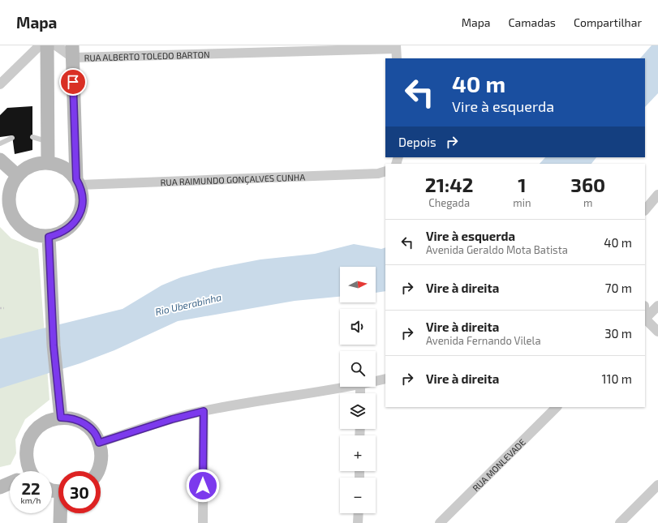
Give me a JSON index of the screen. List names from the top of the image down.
{
  "streets": {
    "street": ["RUA ALBERTO TOLEDO BARTON", "RUA RAIMUNDO GONÇALVES CUNHA", "RUA MONLEVADE"]
  },
  "water": ["Rio Uberabinha"],
  "north": "right",
  "page": {
    "header": "Mapa",
    "nav": ["Mapa", "Camadas", "Compartilhar"],
    "turn": ["40 m", "Vire à esquerda"],
    "then": "Depois",
    "eta": [
      "21:42",
      "Chegada",
      "1",
      "min",
      "360",
      "m"
    ],
    "list": [
      {
        "name": "Vire à esquerda",
        "note": "Avenida Geraldo Mota Batista",
        "value": "40 m"
      },
      {
        "name": "Vire à direita",
        "value": "70 m"
      },
      {
        "name": "Vire à direita",
        "note": "Avenida Fernando Vilela",
        "value": "30 m"
      },
      {
        "name": "Vire à direita",
        "value": "110 m"
      }
    ],
    "map_buttons": ["+", "−"],
    "speed": "22 km/h",
    "limit": "30"
  }
}
